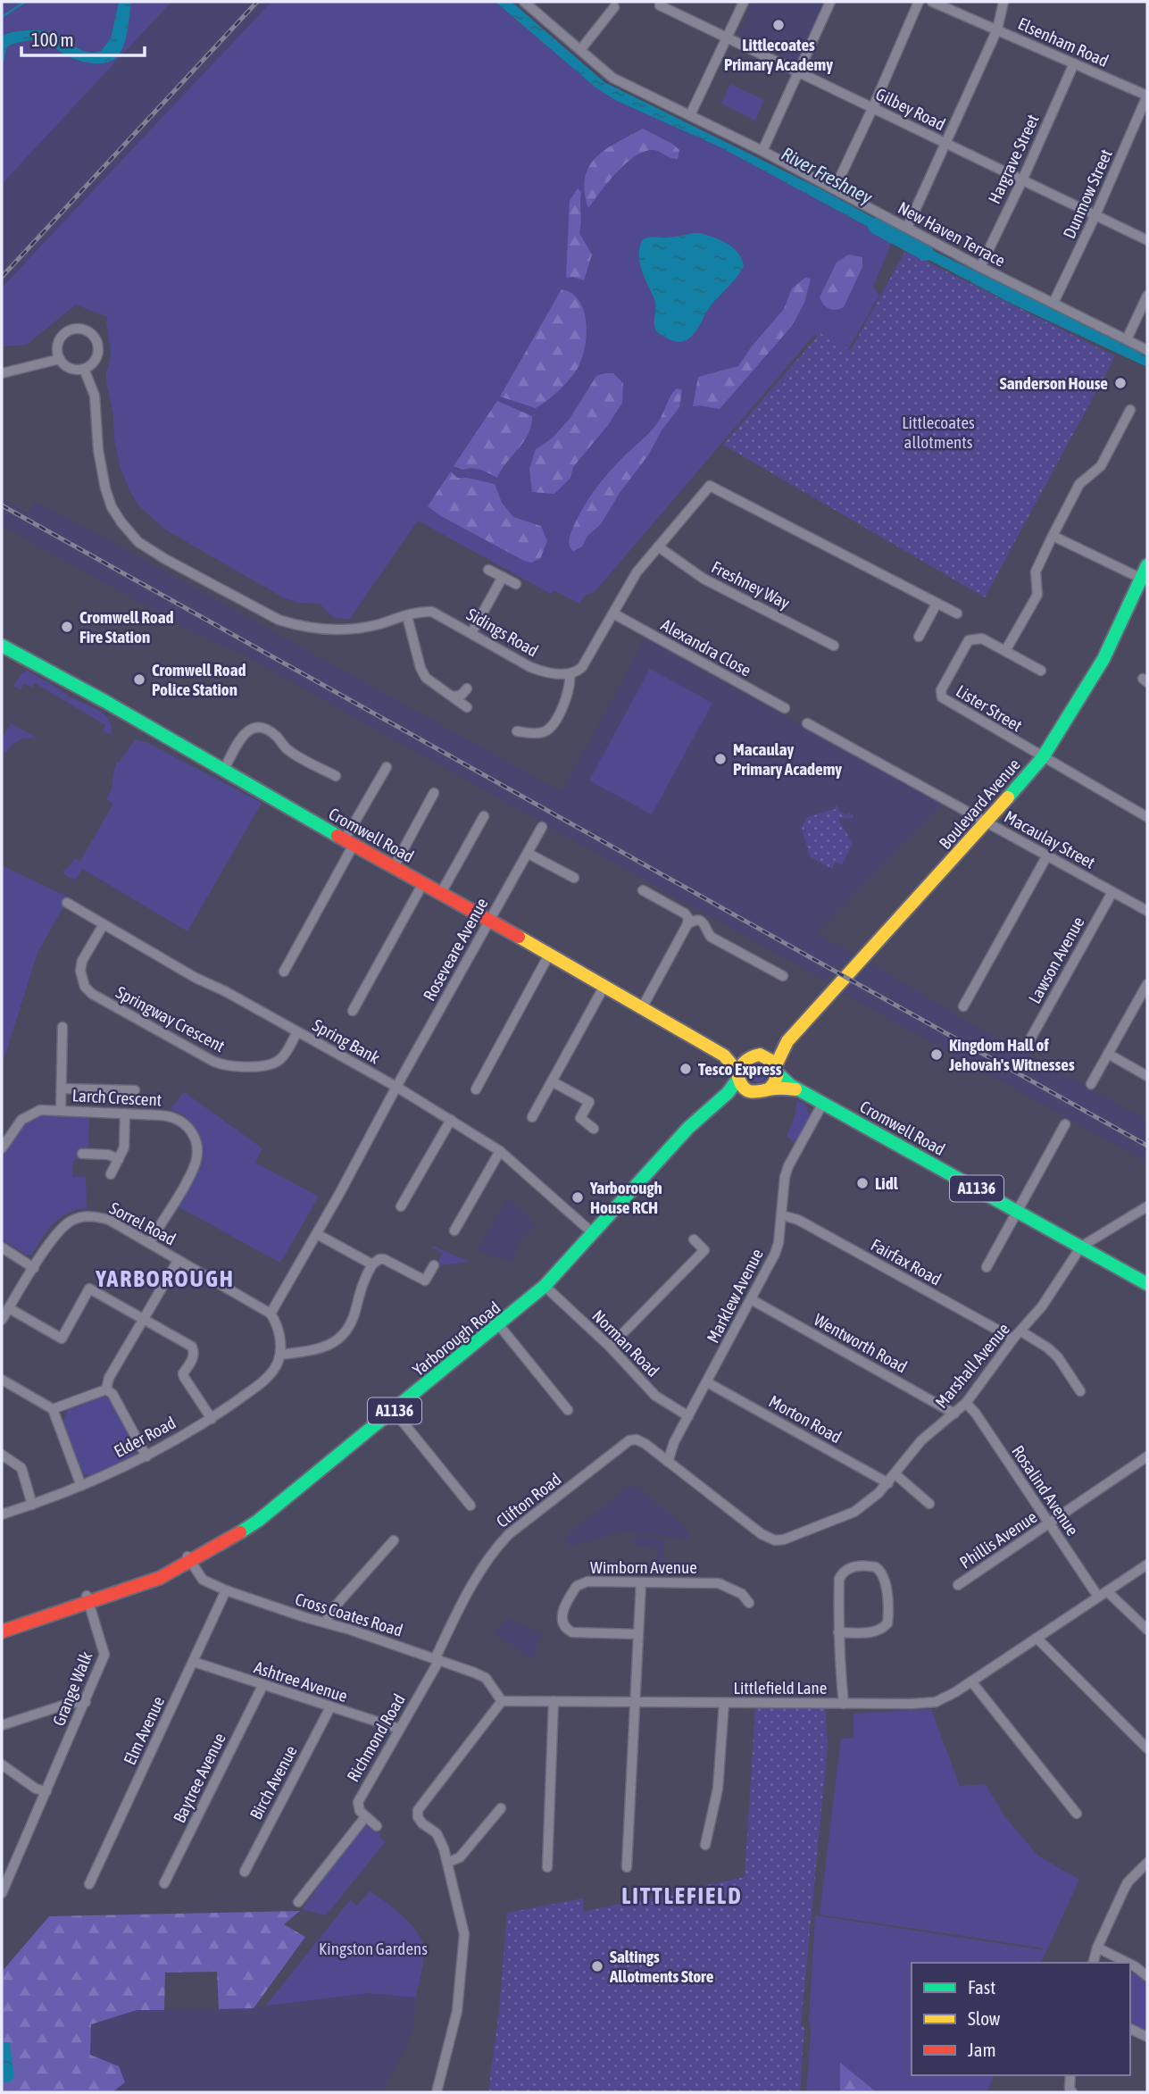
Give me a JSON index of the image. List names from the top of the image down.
{
  "streets": {
    "street": [
      "Elsenham Road",
      "Gilbey Road",
      "Hargrave Street",
      "Dunmow Street",
      "New Haven Terrace",
      "Freshney Way",
      "Sidings Road",
      "Alexandra Close",
      "Lister Street",
      "Boulevard Avenue",
      "Cromwell Road",
      "Macaulay Street",
      "Roseveare Avenue",
      "Lawson Avenue",
      "Springway Crescent",
      "Spring Bank",
      "Larch Crescent",
      "A1136",
      "Sorrel Road",
      "Fairfax Road",
      "Marklew Avenue",
      "Yarborough Road",
      "Norman Road",
      "Wentworth Road",
      "Marshall Avenue",
      "Morton Road",
      "Elder Road",
      "Rosalind Avenue",
      "Clifton Road",
      "Phillis Avenue",
      "Wimborn Avenue",
      "Cross Coates Road",
      "Ashtree Avenue",
      "Littlefield Lane",
      "Grange Walk",
      "Elm Avenue",
      "Richmond Road",
      "Baytree Avenue",
      "Birch Avenue"
    ]
  },
  "crossings": [
    ["Elsenham Road", "Hargrave Street"],
    ["Elsenham Road", "Dunmow Street"],
    ["Gilbey Road", "Hargrave Street"],
    ["Gilbey Road", "Dunmow Street"],
    ["Hargrave Street", "New Haven Terrace"],
    ["Dunmow Street", "New Haven Terrace"],
    ["Lister Street", "Boulevard Avenue"],
    ["Boulevard Avenue", "Cromwell Road"],
    ["Boulevard Avenue", "Macaulay Street"],
    ["Boulevard Avenue", "A1136"],
    ["Boulevard Avenue", "Yarborough Road"],
    ["Cromwell Road", "Roseveare Avenue"],
    ["Cromwell Road", "A1136"],
    ["Cromwell Road", "Marklew Avenue"],
    ["Cromwell Road", "Yarborough Road"],
    ["Cromwell Road", "Marshall Avenue"],
    ["Macaulay Street", "Lawson Avenue"],
    ["Roseveare Avenue", "Spring Bank"],
    ["Roseveare Avenue", "Sorrel Road"],
    ["Springway Crescent", "Spring Bank"],
    ["Spring Bank", "Yarborough Road"],
    ["Larch Crescent", "Sorrel Road"],
    ["A1136", "Yarborough Road"],
    ["Fairfax Road", "Marklew Avenue"],
    ["Fairfax Road", "Marshall Avenue"],
    ["Marklew Avenue", "Norman Road"],
    ["Marklew Avenue", "Wentworth Road"],
    ["Marklew Avenue", "Marshall Avenue"],
    ["Marklew Avenue", "Morton Road"],
    ["Marklew Avenue", "Clifton Road"],
    ["Yarborough Road", "Norman Road"],
    ["Yarborough Road", "Cross Coates Road"],
    ["Yarborough Road", "Grange Walk"],
    ["Wentworth Road", "Marshall Avenue"],
    ["Marshall Avenue", "Morton Road"],
    ["Marshall Avenue", "Rosalind Avenue"],
    ["Marshall Avenue", "Clifton Road"],
    ["Rosalind Avenue", "Phillis Avenue"],
    ["Rosalind Avenue", "Littlefield Lane"],
    ["Clifton Road", "Cross Coates Road"],
    ["Clifton Road", "Richmond Road"],
    ["Cross Coates Road", "Littlefield Lane"],
    ["Cross Coates Road", "Elm Avenue"],
    ["Cross Coates Road", "Richmond Road"],
    ["Ashtree Avenue", "Elm Avenue"],
    ["Ashtree Avenue", "Richmond Road"],
    ["Ashtree Avenue", "Baytree Avenue"],
    ["Ashtree Avenue", "Birch Avenue"]
  ],
  "districts": ["YARBOROUGH", "LITTLEFIELD"],
  "water": ["River Freshney"],
  "parks": ["Littlecoates allotments", "Kingston Gardens"],
  "places": [
    "Littlecoates Primary Academy",
    "Sanderson House",
    "Cromwell Road Fire Station",
    "Cromwell Road Police Station",
    "Macaulay Primary Academy",
    "Kingdom Hall of Jehovah's Witnesses",
    "Tesco Express",
    "Lidl",
    "Yarborough House RCH",
    "Saltings Allotments Store"
  ],
  "legend": ["Fast", "Slow", "Jam"],
  "scale_bar": "100 m"
}
